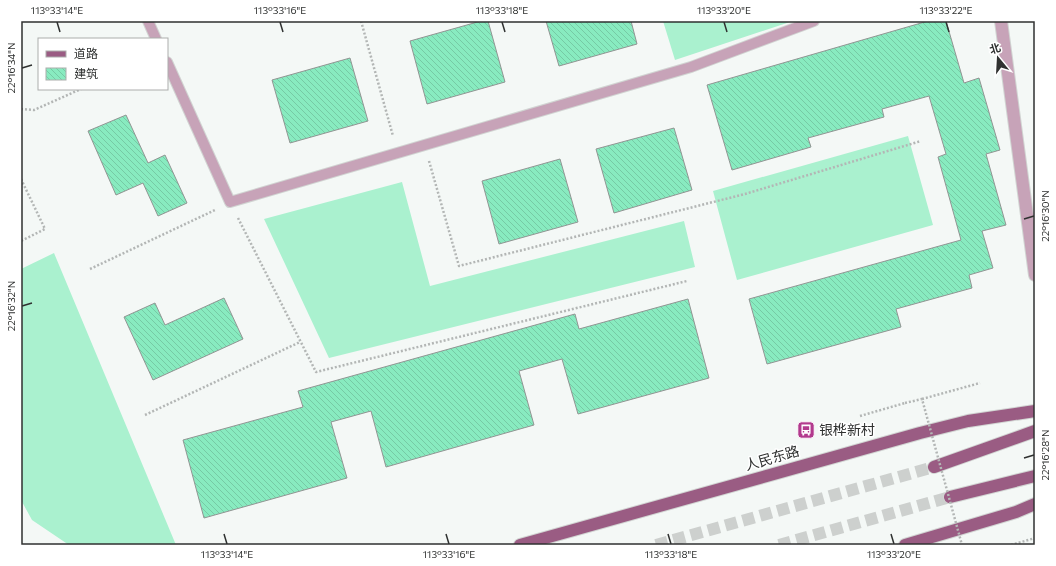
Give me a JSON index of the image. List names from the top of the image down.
{
  "streets": {
    "main road": ["人民东路"]
  },
  "places": {
    "bus stop": ["银桦新村"]
  },
  "legend": ["道路", "建筑"],
  "north": "top",
  "coordinates": [
    "113°33'14\"E",
    "113°33'16\"E",
    "113°33'18\"E",
    "113°33'20\"E",
    "113°33'22\"E",
    "22°16'34\"N",
    "22°16'30\"N",
    "22°16'32\"N",
    "22°16'28\"N"
  ]
}
